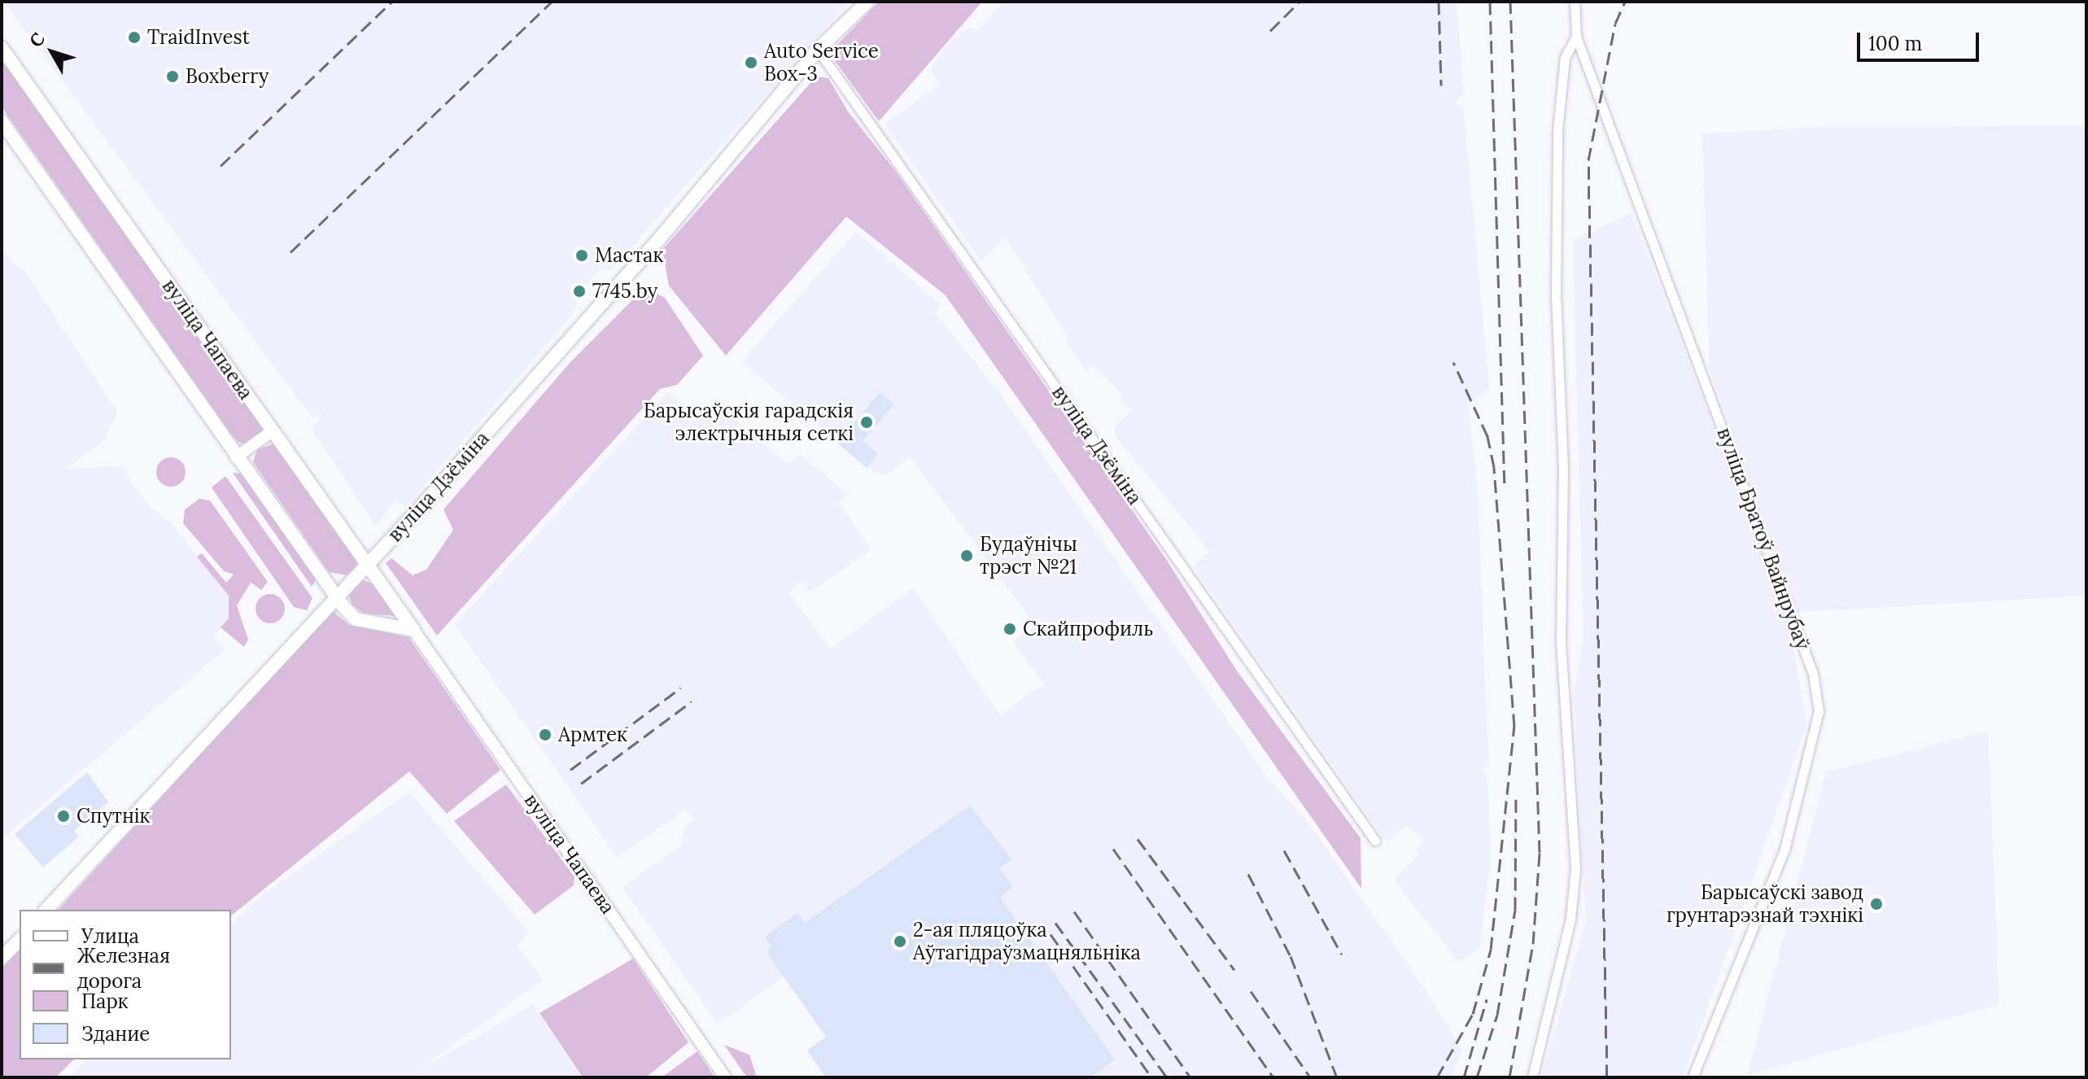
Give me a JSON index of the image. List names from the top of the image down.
{
  "streets": {
    "main road": ["вуліца Чапаева", "вуліца Дзёміна"],
    "street": ["вуліца Братоў Вайнрубаў"]
  },
  "crossings": [
    ["вуліца Чапаева", "вуліца Дзёміна"]
  ],
  "places": [
    "TraidInvest",
    "Auto Service Box-3",
    "Boxberry",
    "Мастак",
    "7745.by",
    "Барысаўскія гарадскія электрычныя сеткі",
    "Будаўнічы трэст №21",
    "Скайпрофиль",
    "Армтек",
    "Спутнік",
    "Барысаўскі завод грунтарэзнай тэхнікі",
    "2-ая пляцоўка Аўтагідраўзмацняльніка"
  ],
  "legend": [
    "Улица",
    "Железная дорога",
    "Парк",
    "Здание"
  ],
  "scale_bar": "100 m",
  "north": "top left"
}
